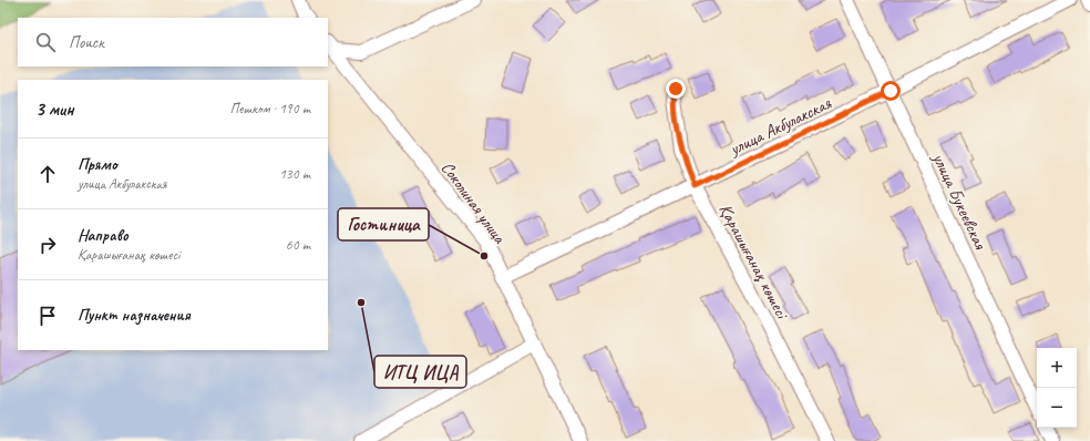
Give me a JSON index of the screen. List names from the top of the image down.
{
  "streets": {
    "street": [
      "улица Акбулакская",
      "улица Букеевская",
      "Соколиная улица",
      "Қарашығанақ көшесі"
    ]
  },
  "crossings": [
    ["улица Акбулакская", "улица Букеевская"],
    ["улица Акбулакская", "Соколиная улица"],
    ["улица Акбулакская", "Қарашығанақ көшесі"]
  ],
  "places": ["Гостиница", "ИТЦ ИЦА"],
  "page": {
    "search": "Поиск",
    "heading": ["3 мин", "Пешком · 190 m"],
    "list": [
      ["Прямо", "улица Акбулакская", "130 m"],
      ["Направо", "Қарашығанақ көшесі", "60 m"],
      "Пункт назначения"
    ],
    "map_buttons": ["+", "−"]
  }
}
